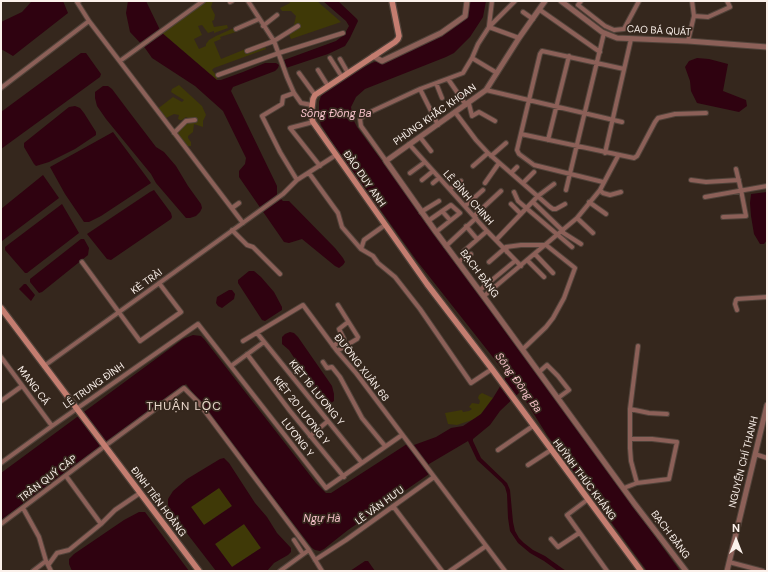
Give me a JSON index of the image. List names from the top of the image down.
{
  "streets": {
    "main road": ["ĐÀO DUY ANH", "HUỲNH THÚC KHÁNG", "ĐINH TIÊN HOÀNG"],
    "street": [
      "CAO BÁ QUÁT",
      "PHÙNG KHẮC KHOAN",
      "LÊ ĐÌNH CHINH",
      "BẠCH ĐẰNG",
      "KẺ TRÀI",
      "ĐƯỜNG XUÂN 68",
      "MANG CÁ",
      "LÊ TRUNG ĐÌNH",
      "KIỆT 16 LƯƠNG Y",
      "KIỆT 20 LƯƠNG Y",
      "LƯƠNG Y",
      "NGUYỄN CHÍ THANH",
      "TRẦN QUÝ CÁP",
      "LÊ VĂN HƯU"
    ]
  },
  "crossings": [
    ["PHÙNG KHẮC KHOAN", "LÊ ĐÌNH CHINH"],
    ["PHÙNG KHẮC KHOAN", "BẠCH ĐẰNG"],
    ["ĐÀO DUY ANH", "HUỲNH THÚC KHÁNG"],
    ["ĐƯỜNG XUÂN 68", "KIỆT 16 LƯƠNG Y"],
    ["ĐƯỜNG XUÂN 68", "LƯƠNG Y"],
    ["ĐƯỜNG XUÂN 68", "LÊ VĂN HƯU"],
    ["MANG CÁ", "LÊ TRUNG ĐÌNH"],
    ["LÊ TRUNG ĐÌNH", "LƯƠNG Y"],
    ["LÊ TRUNG ĐÌNH", "ĐINH TIÊN HOÀNG"],
    ["KIỆT 16 LƯƠNG Y", "LƯƠNG Y"],
    ["KIỆT 20 LƯƠNG Y", "LƯƠNG Y"],
    ["TRẦN QUÝ CÁP", "ĐINH TIÊN HOÀNG"]
  ],
  "districts": ["THUẬN LỘC"],
  "water": ["Sông Đông Ba", "Ngự Hà"],
  "north": "top"
}
